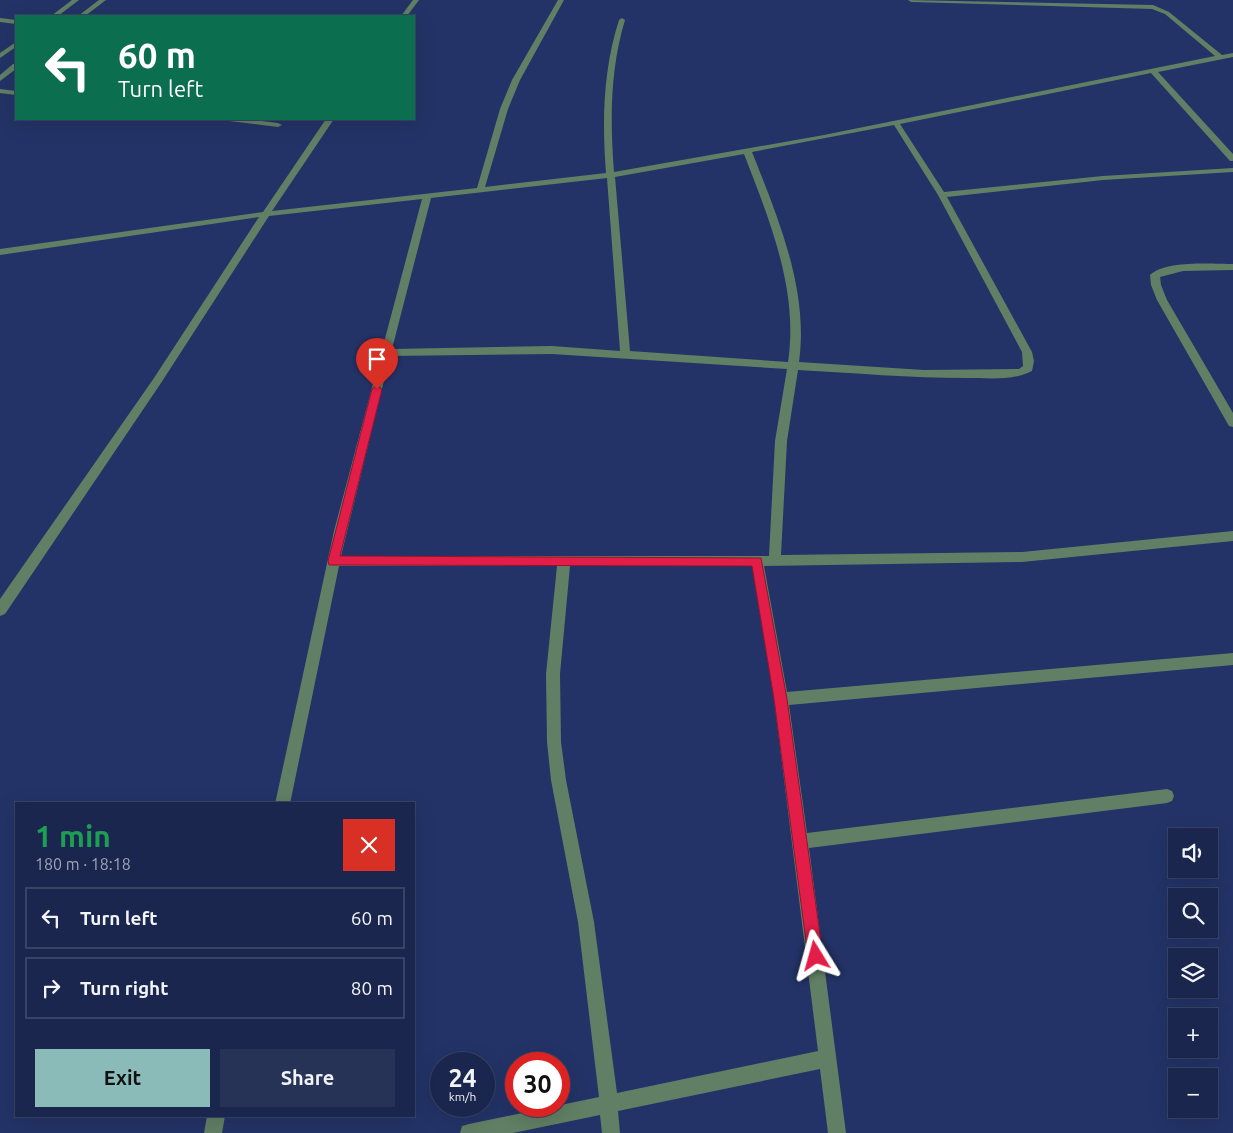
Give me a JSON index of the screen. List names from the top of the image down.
{
  "page": {
    "turn": ["60 m", "Turn left"],
    "heading": ["1 min", "180 m · 18:18"],
    "map_buttons": ["+", "−"],
    "list": [
      {
        "name": "Turn left",
        "value": "60 m"
      },
      {
        "name": "Turn right",
        "value": "80 m"
      }
    ],
    "buttons": ["Exit", "Share"],
    "speed": "24 km/h",
    "limit": "30"
  }
}
